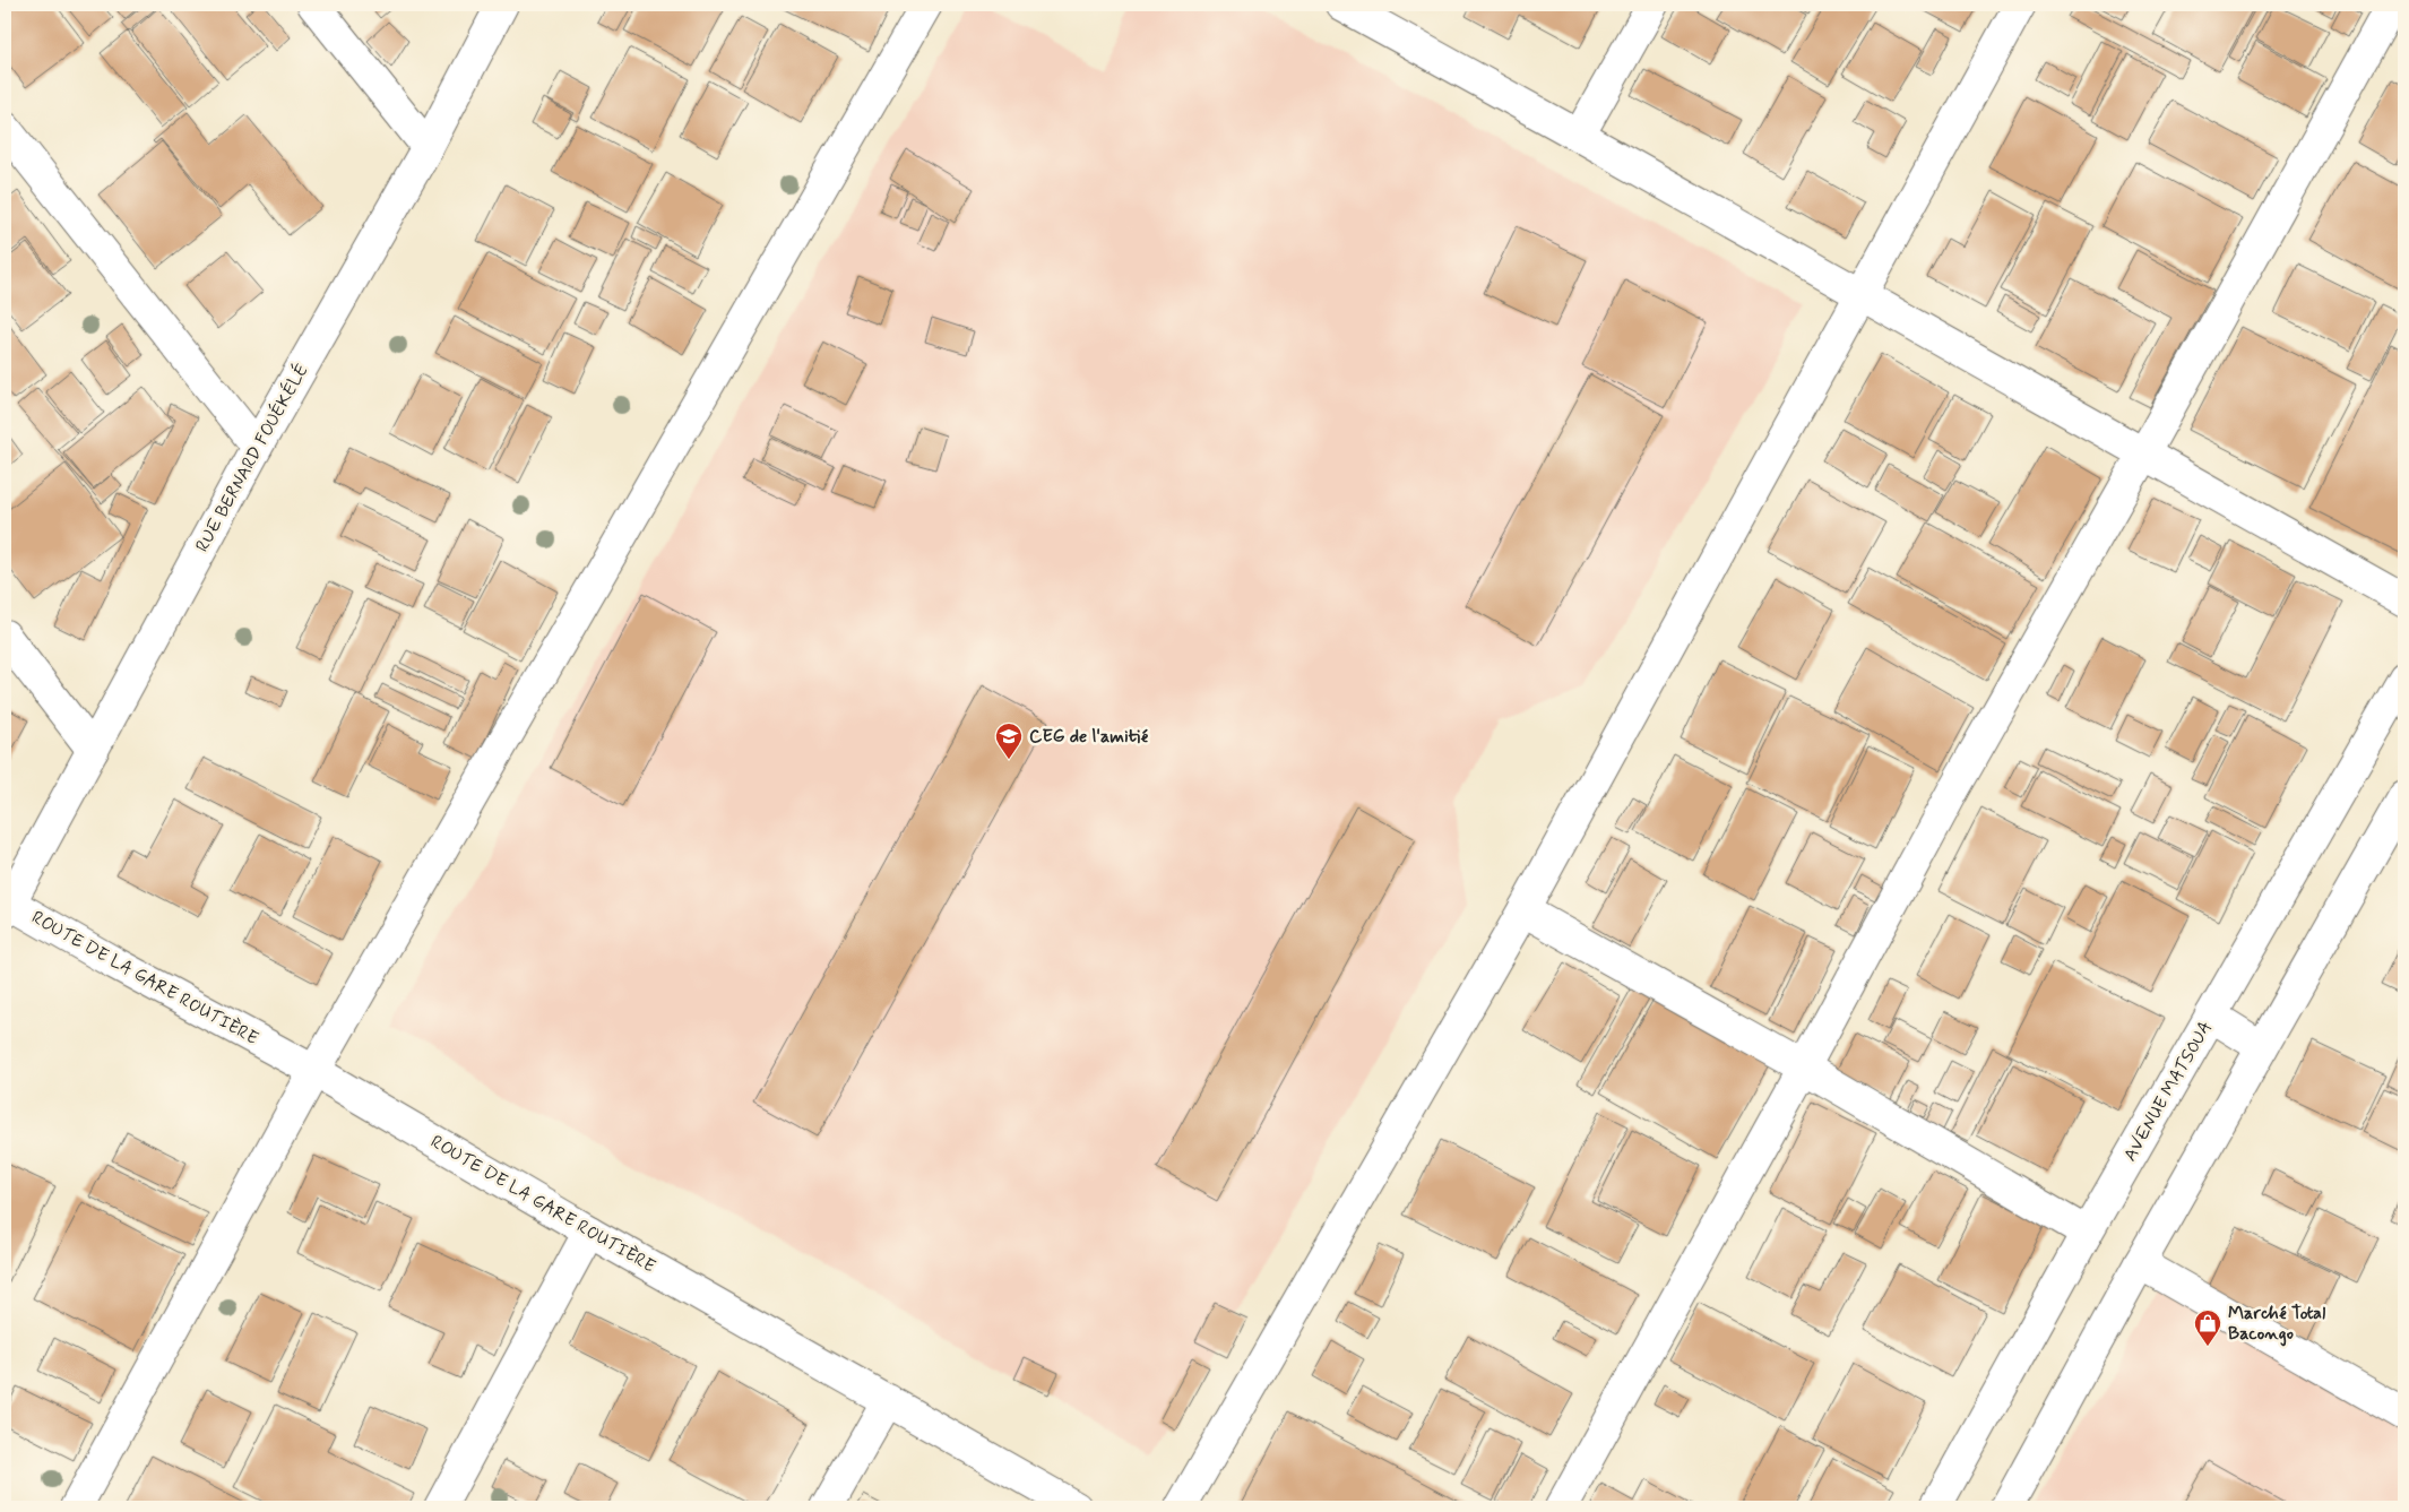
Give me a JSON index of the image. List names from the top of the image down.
{
  "streets": {
    "street": ["RUE BERNARD FOUÉKÉLÉ", "ROUTE DE LA GARE ROUTIÈRE", "AVENUE MATSOUA"]
  },
  "crossings": [
    ["RUE BERNARD FOUÉKÉLÉ", "ROUTE DE LA GARE ROUTIÈRE"]
  ],
  "places": {
    "school or university": ["CEG de l'amitié"],
    "shop": ["Marché Total Bacongo"]
  }
}
